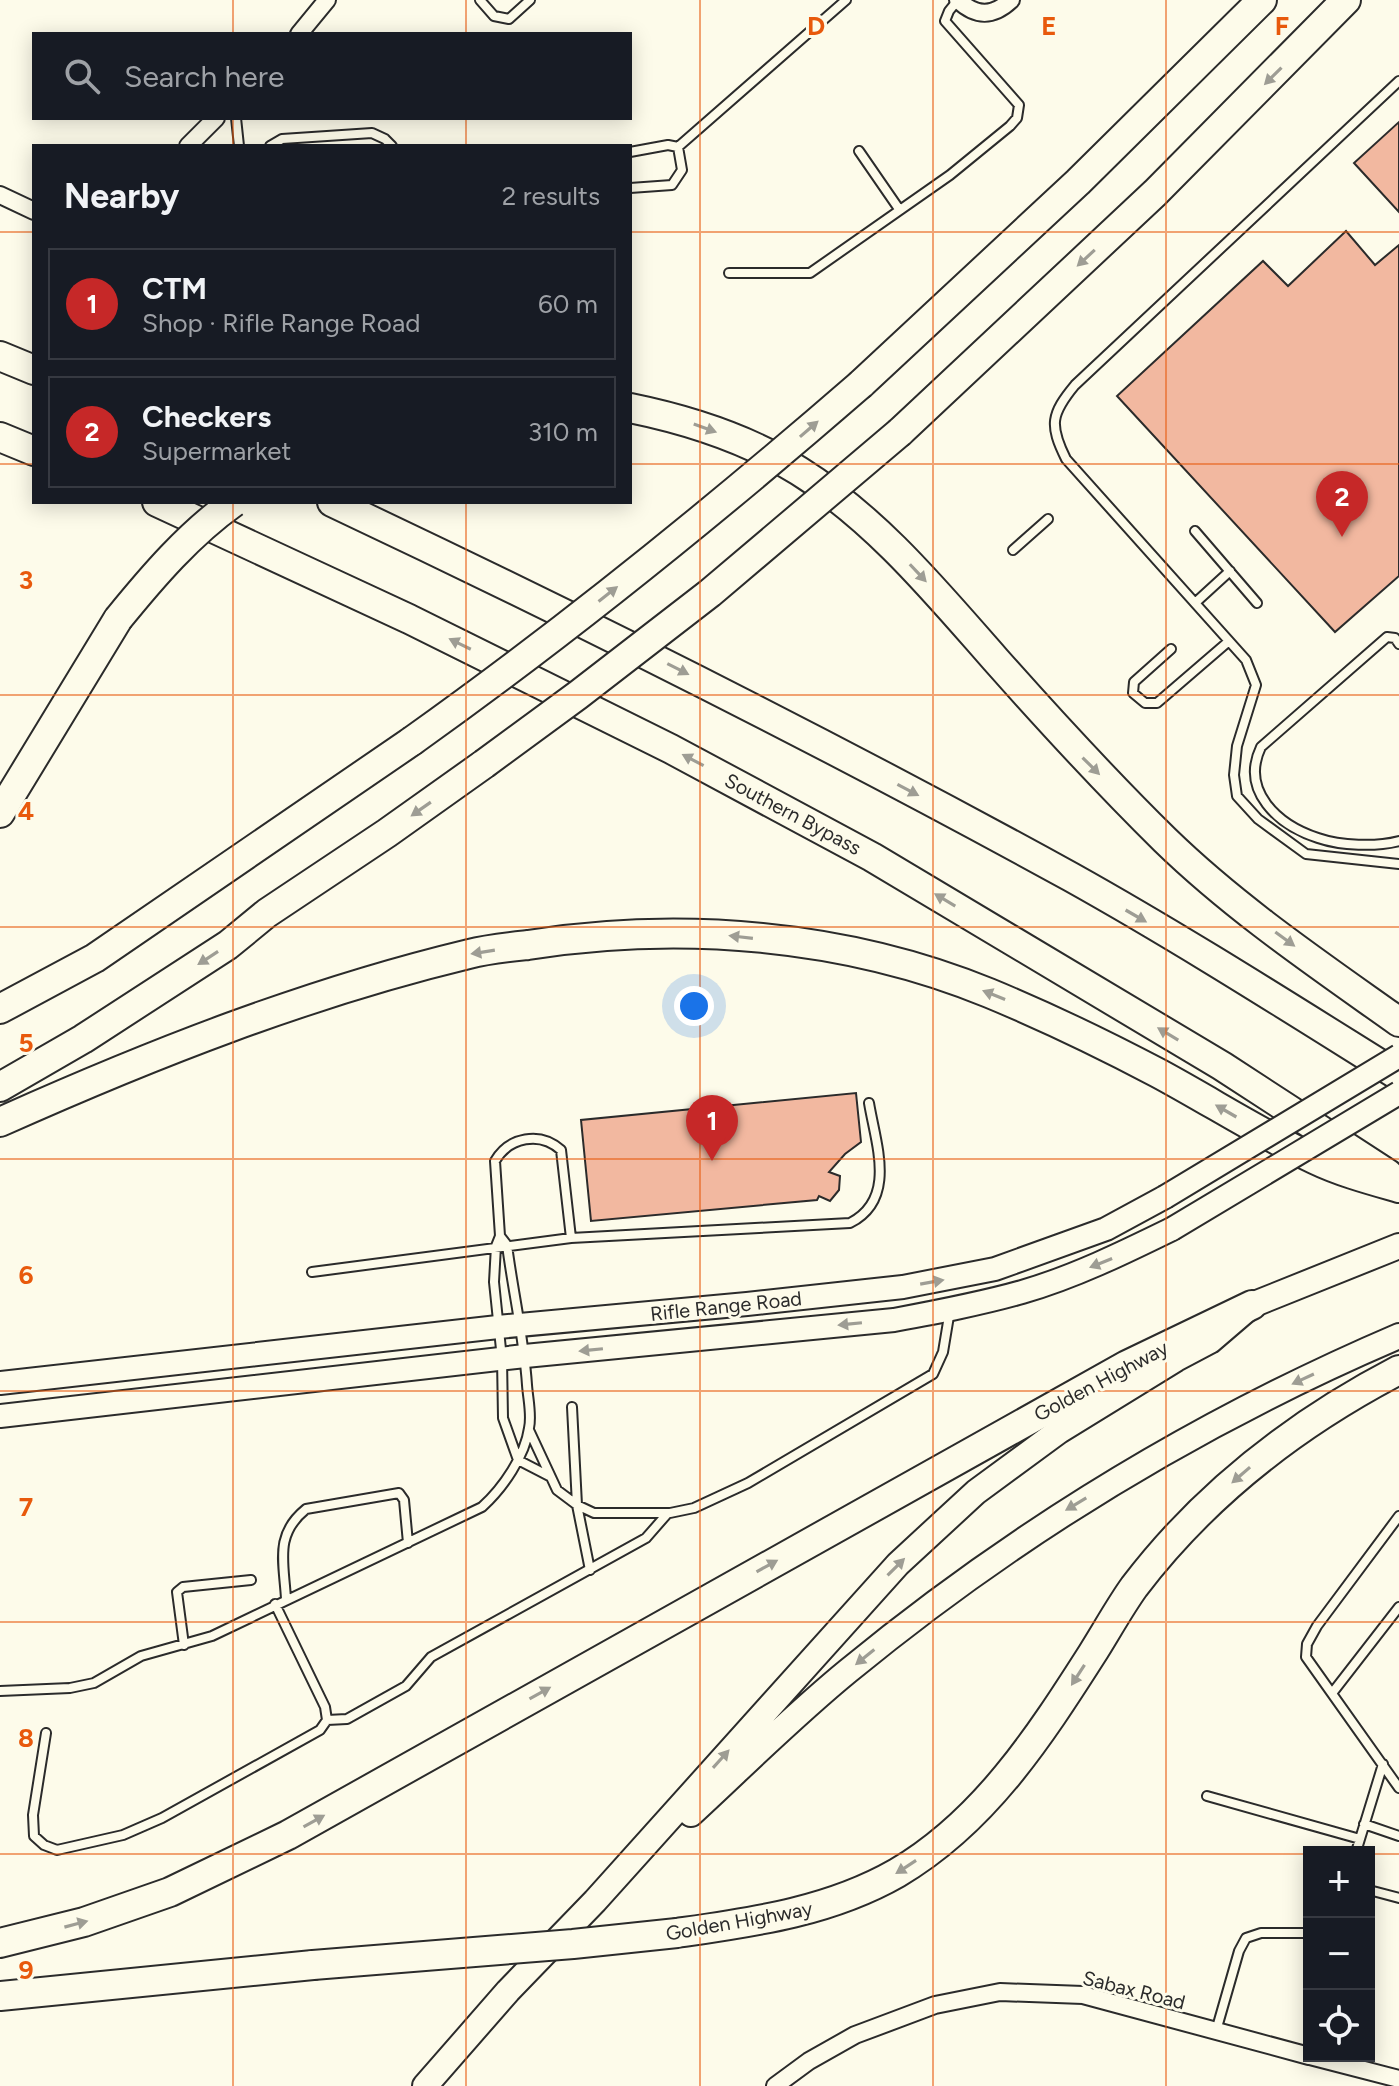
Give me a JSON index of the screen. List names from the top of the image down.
{
  "streets": {
    "highway": ["Southern Bypass", "Golden Highway"],
    "main road": ["Rifle Range Road"],
    "street": ["Sabax Road"]
  },
  "page": {
    "search": "Search here",
    "heading": ["Nearby", "2 results"],
    "list": [
      {
        "mark": "1",
        "name": "CTM",
        "note": "Shop · Rifle Range Road",
        "value": "60 m"
      },
      {
        "mark": "2",
        "name": "Checkers",
        "note": "Supermarket",
        "value": "310 m"
      }
    ],
    "pins": ["2", "1"],
    "map_buttons": ["+", "−"]
  },
  "grid": {
    "columns": ["D", "E", "F"],
    "rows": [
      "3",
      "4",
      "5",
      "6",
      "7",
      "8",
      "9"
    ]
  }
}
